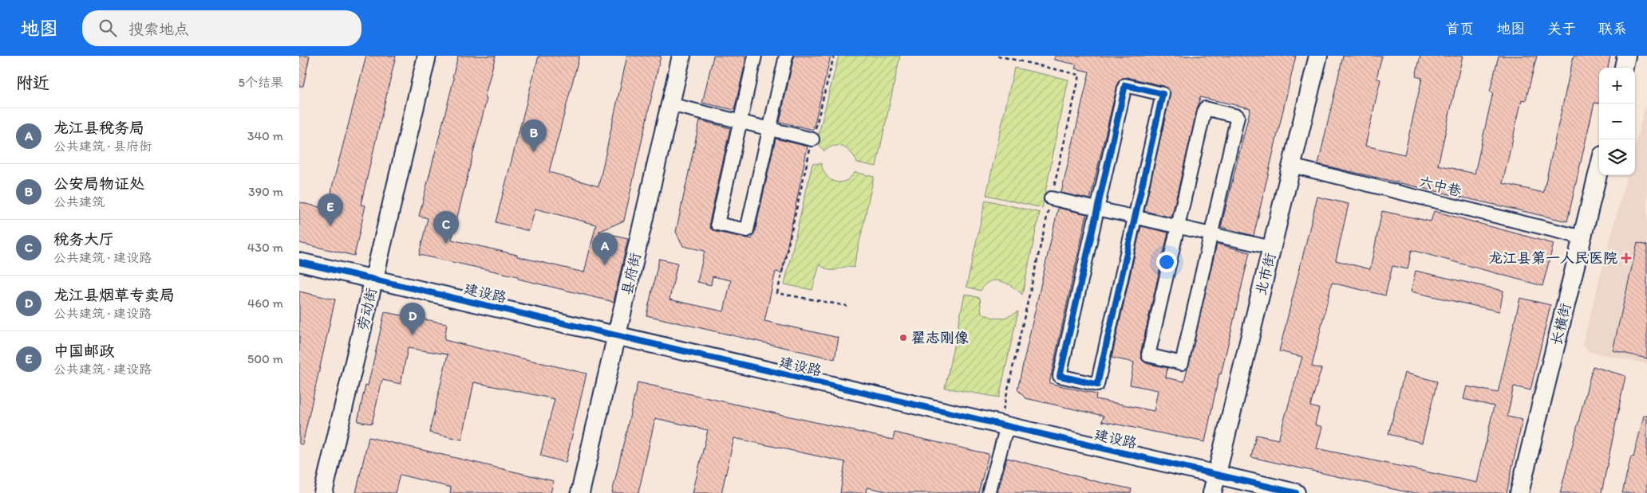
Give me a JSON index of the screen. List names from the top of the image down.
{
  "streets": {
    "street": [
      "六中巷",
      "县府街",
      "北市街",
      "建设路",
      "劳动街",
      "长横街"
    ]
  },
  "crossings": [
    ["六中巷", "北市街"],
    ["六中巷", "长横街"],
    ["县府街", "建设路"],
    ["北市街", "建设路"],
    ["建设路", "劳动街"]
  ],
  "places": {
    "health": ["龙江县第一人民医院"],
    "other": ["翟志刚像"]
  },
  "page": {
    "header": "地图",
    "search": "搜索地点",
    "nav": [
      "首页",
      "地图",
      "关于",
      "联系"
    ],
    "heading": ["附近", "5个结果"],
    "map_buttons": ["+", "−"],
    "list": [
      {
        "mark": "A",
        "name": "龙江县税务局",
        "note": "公共建筑 · 县府街",
        "value": "340 m"
      },
      {
        "mark": "B",
        "name": "公安局物证处",
        "note": "公共建筑",
        "value": "390 m"
      },
      {
        "mark": "C",
        "name": "税务大厅",
        "note": "公共建筑 · 建设路",
        "value": "430 m"
      },
      {
        "mark": "D",
        "name": "龙江县烟草专卖局",
        "note": "公共建筑 · 建设路",
        "value": "460 m"
      },
      {
        "mark": "E",
        "name": "中国邮政",
        "note": "公共建筑 · 建设路",
        "value": "500 m"
      }
    ],
    "pins": [
      "B",
      "E",
      "C",
      "A",
      "D"
    ]
  }
}
